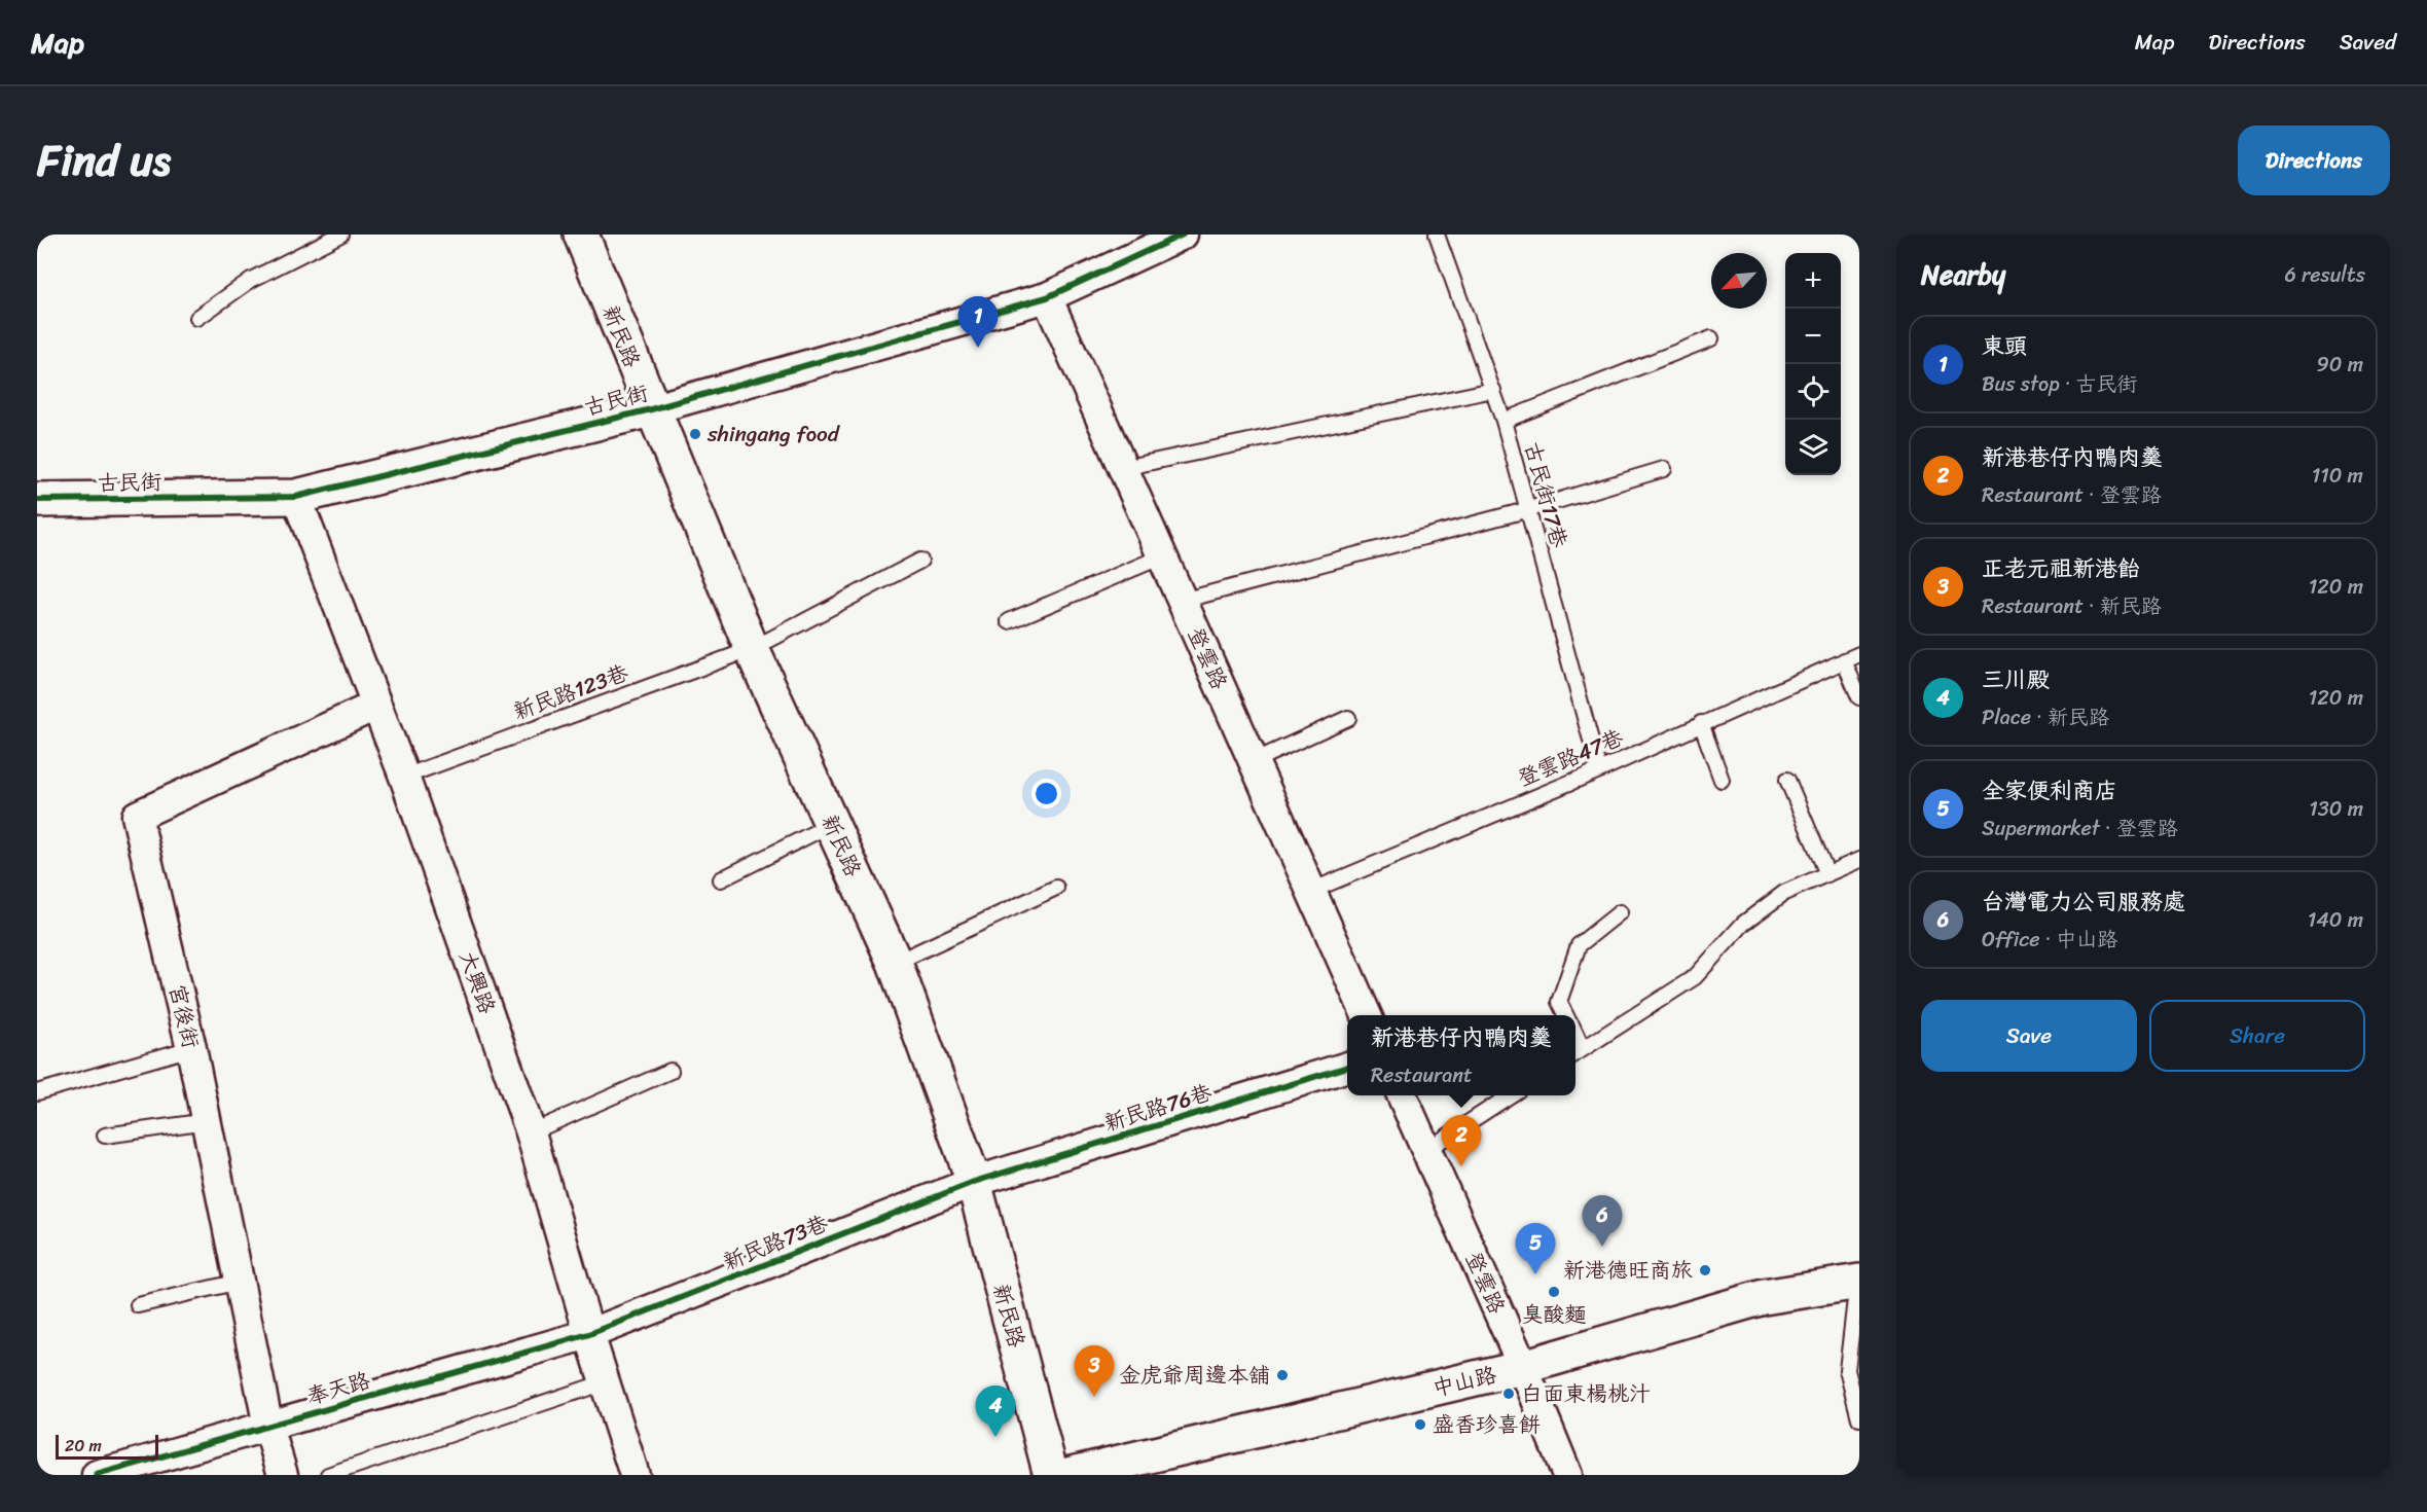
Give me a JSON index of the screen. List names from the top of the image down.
{
  "streets": {
    "main road": ["新民路", "古民街", "中山路"],
    "street": [
      "登雲路",
      "大興路",
      "宮後街",
      "新民路76巷",
      "新民路73巷",
      "奉天路"
    ],
    "lane": ["古民街17巷", "新民路123巷", "登雲路47巷"]
  },
  "crossings": [
    ["新民路", "古民街"],
    ["新民路", "新民路123巷"],
    ["新民路", "新民路76巷"],
    ["新民路", "新民路73巷"],
    ["古民街", "登雲路"],
    ["古民街", "大興路"],
    ["古民街17巷", "登雲路47巷"],
    ["登雲路", "登雲路47巷"],
    ["登雲路", "中山路"],
    ["新民路123巷", "大興路"],
    ["大興路", "宮後街"],
    ["大興路", "新民路73巷"],
    ["大興路", "奉天路"],
    ["宮後街", "奉天路"],
    ["新民路76巷", "新民路73巷"],
    ["新民路73巷", "奉天路"]
  ],
  "places": [
    "shingang food",
    "新港德旺商旅",
    "臭酸麵",
    "金虎爺周邊本舖",
    "白面東楊桃汁",
    "盛香珍喜餅"
  ],
  "scale_bar": "20 m",
  "north": "bottom left",
  "page": {
    "header": "Map",
    "nav": ["Map", "Directions", "Saved"],
    "title": "Find us",
    "buttons": [
      "Directions",
      ["Save", "Share"]
    ],
    "heading": ["Nearby", "6 results"],
    "map_buttons": ["+", "−"],
    "pins": [
      "1",
      "2",
      "6",
      "5",
      "3",
      "4"
    ],
    "list": [
      {
        "mark": "1",
        "name": "東頭",
        "note": "Bus stop · 古民街",
        "value": "90 m"
      },
      {
        "mark": "2",
        "name": "新港巷仔內鴨肉羹",
        "note": "Restaurant · 登雲路",
        "value": "110 m"
      },
      {
        "mark": "3",
        "name": "正老元祖新港飴",
        "note": "Restaurant · 新民路",
        "value": "120 m"
      },
      {
        "mark": "4",
        "name": "三川殿",
        "note": "Place · 新民路",
        "value": "120 m"
      },
      {
        "mark": "5",
        "name": "全家便利商店",
        "note": "Supermarket · 登雲路",
        "value": "130 m"
      },
      {
        "mark": "6",
        "name": "台灣電力公司服務處",
        "note": "Office · 中山路",
        "value": "140 m"
      }
    ],
    "popup": ["新港巷仔內鴨肉羹", "Restaurant"],
    "scale": "20 m"
  }
}
